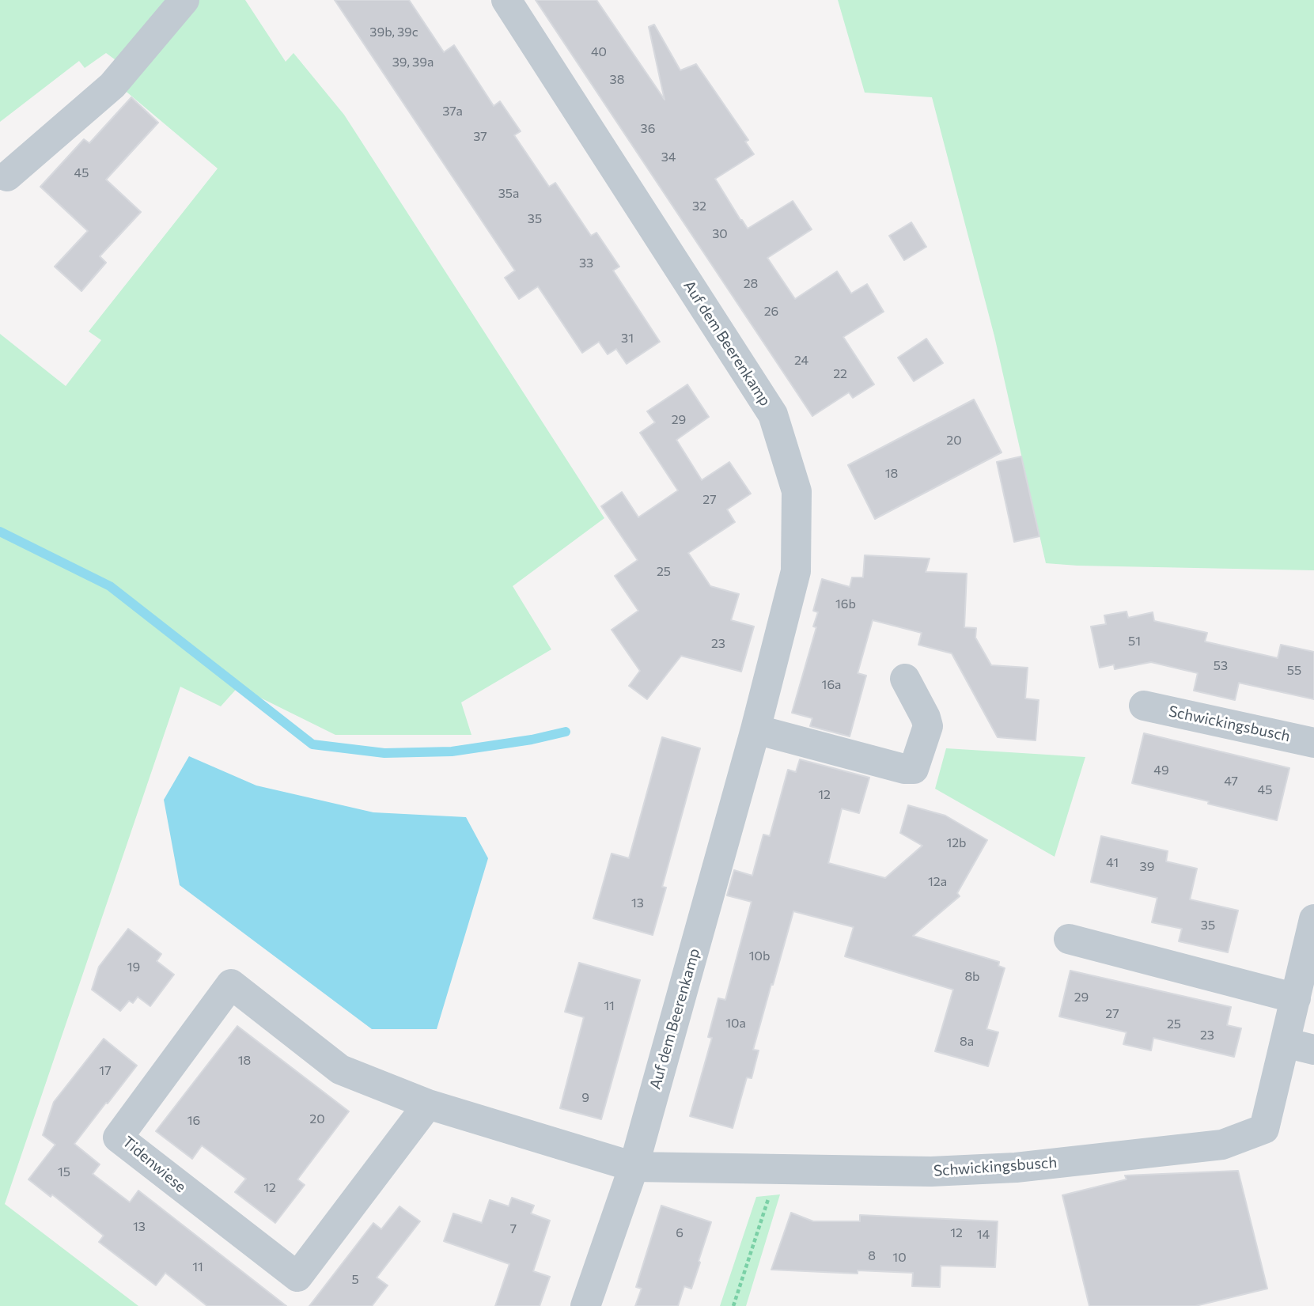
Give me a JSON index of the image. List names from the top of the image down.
{
  "streets": {
    "street": ["Auf dem Beerenkamp", "Schwickingsbusch", "Tidenwiese"]
  },
  "crossings": [
    ["Auf dem Beerenkamp", "Schwickingsbusch"],
    ["Auf dem Beerenkamp", "Tidenwiese"],
    ["Schwickingsbusch", "Tidenwiese"]
  ],
  "house_numbers": [
    "39b, 39c",
    "40",
    "39, 39a",
    "38",
    "37a",
    "36",
    "37",
    "34",
    "45",
    "35a",
    "32",
    "35",
    "30",
    "33",
    "28",
    "26",
    "31",
    "24",
    "22",
    "29",
    "20",
    "18",
    "27",
    "25",
    "16b",
    "51",
    "23",
    "53",
    "55",
    "16a",
    "49",
    "47",
    "45",
    "12",
    "12b",
    "41",
    "39",
    "12a",
    "13",
    "35",
    "10b",
    "19",
    "8b",
    "29",
    "11",
    "27",
    "10a",
    "25",
    "23",
    "8a",
    "18",
    "17",
    "9",
    "20",
    "16",
    "15",
    "12",
    "13",
    "7",
    "6",
    "12",
    "14",
    "8",
    "10",
    "11",
    "5"
  ]
}
